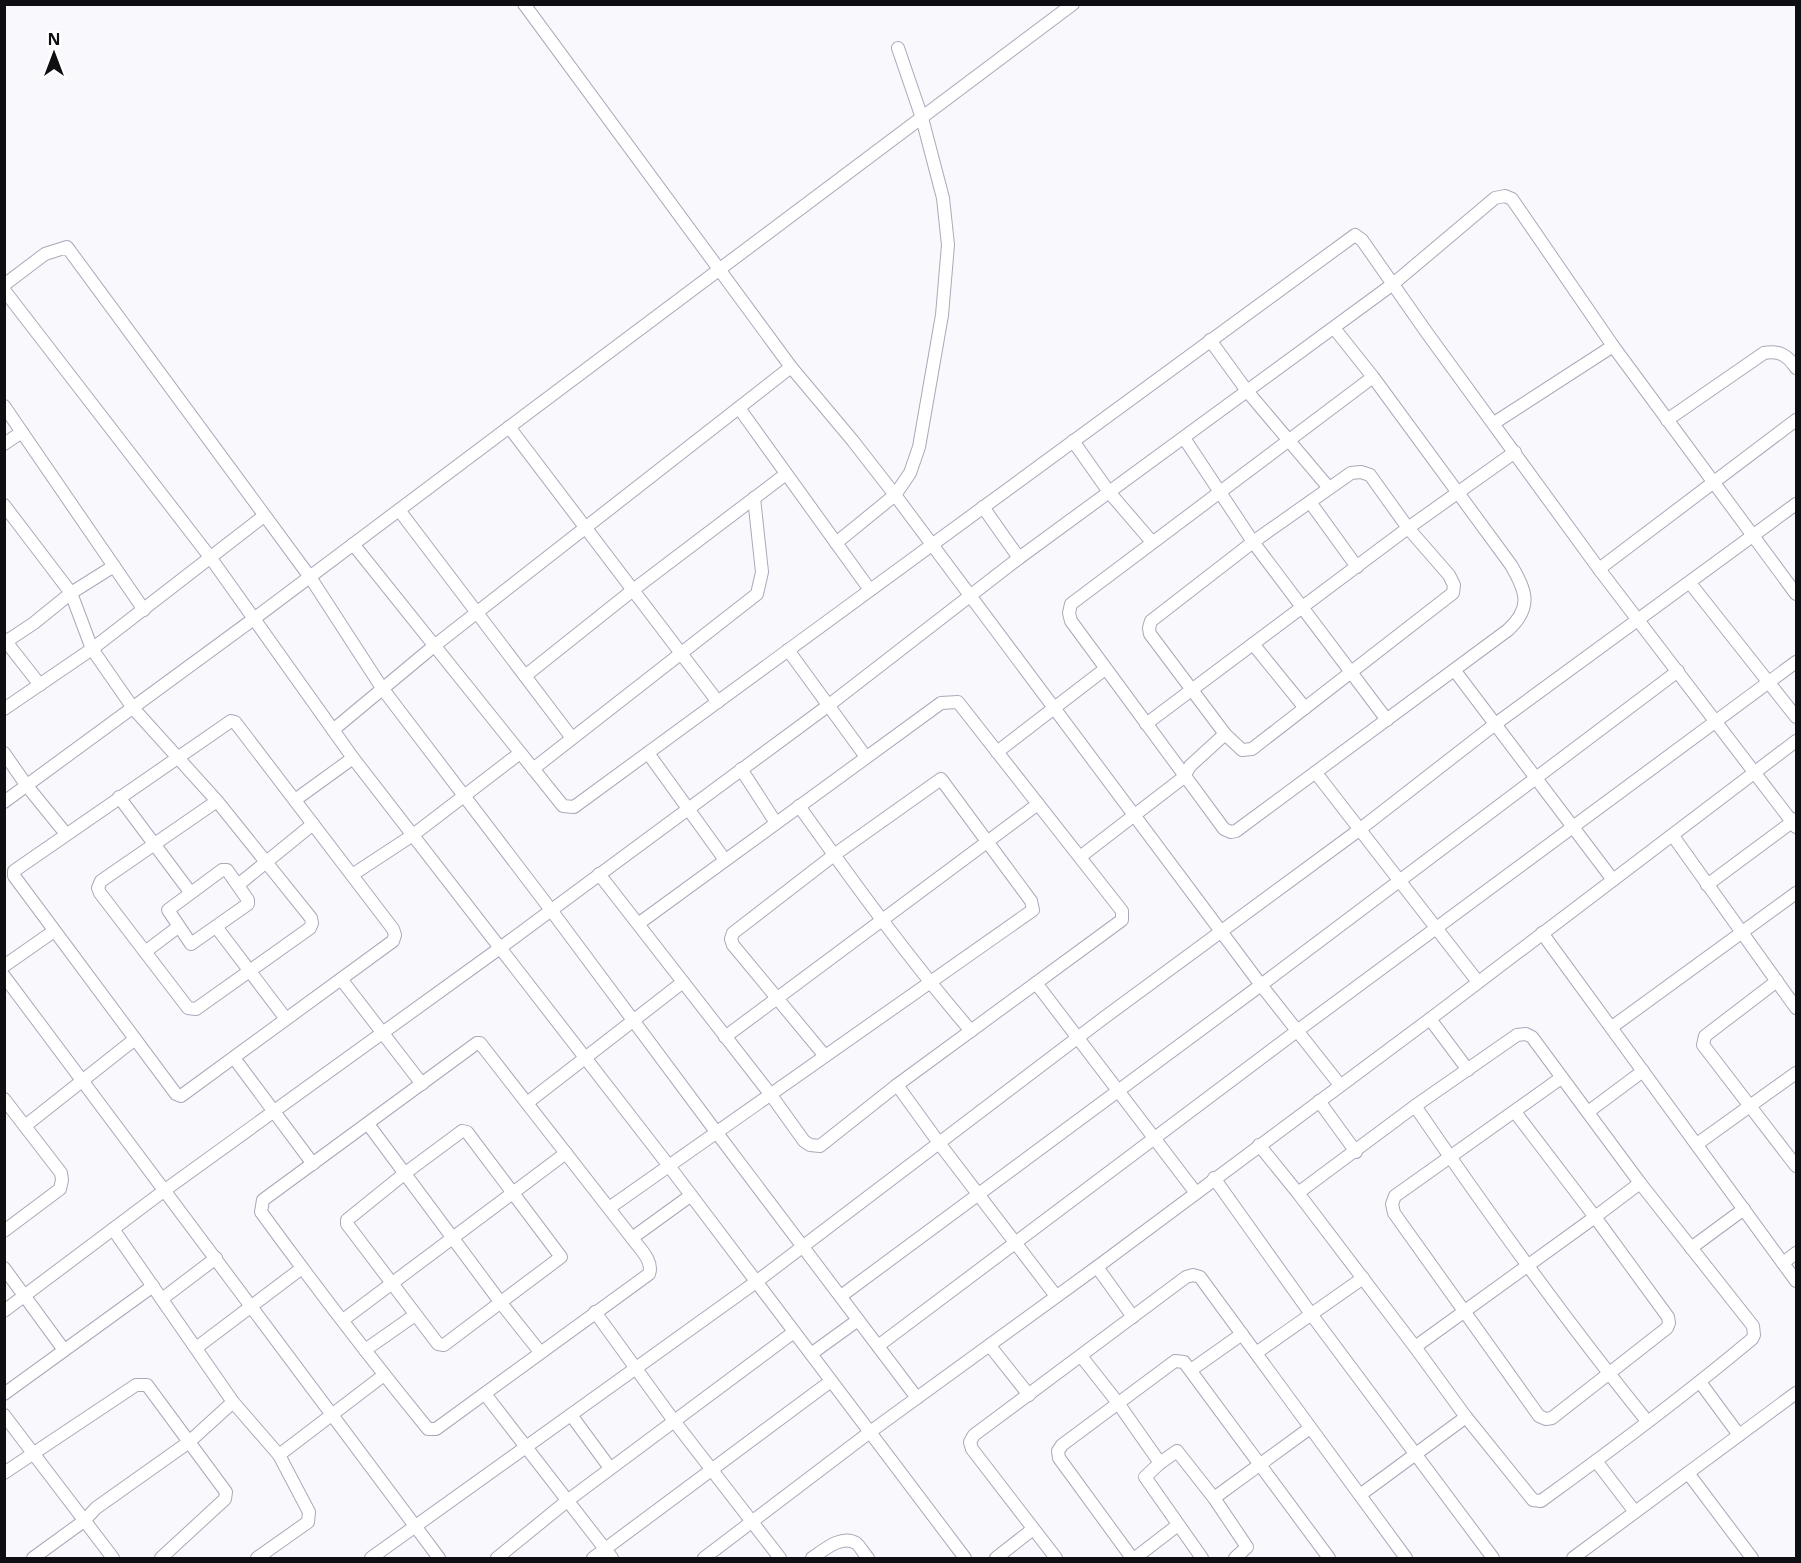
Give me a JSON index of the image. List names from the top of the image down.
{
  "north": "top"
}
